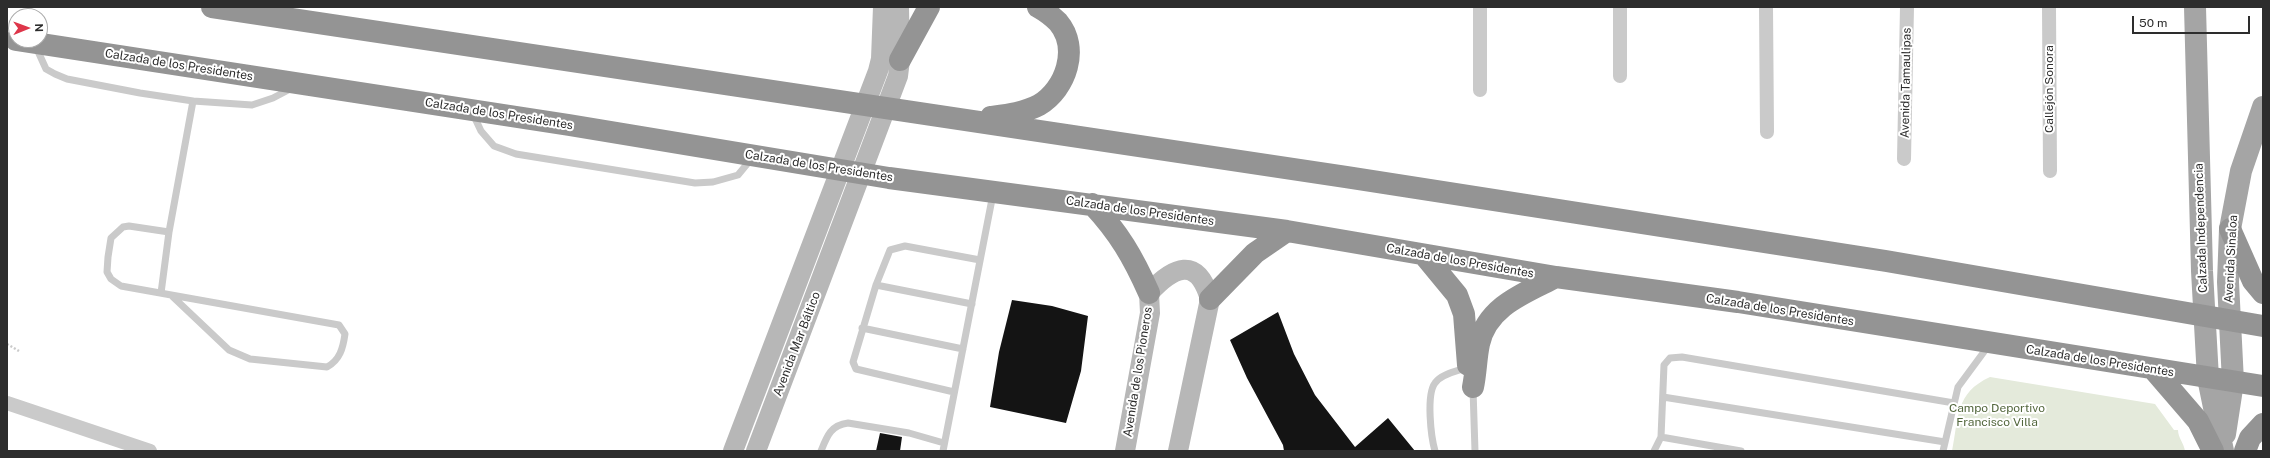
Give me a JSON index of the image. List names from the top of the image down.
{
  "streets": {
    "highway": ["Calzada de los Presidentes"],
    "main road": ["Calzada Independencia", "Avenida Sinaloa"],
    "street": [
      "Avenida Tamaulipas",
      "Callejón Sonora",
      "Avenida Mar Báltico",
      "Avenida de los Pioneros"
    ]
  },
  "crossings": [
    ["Calzada de los Presidentes", "Calzada Independencia"],
    ["Calzada de los Presidentes", "Avenida Sinaloa"]
  ],
  "parks": ["Campo Deportivo Francisco Villa"],
  "scale_bar": "50 m",
  "north": "right"
}
